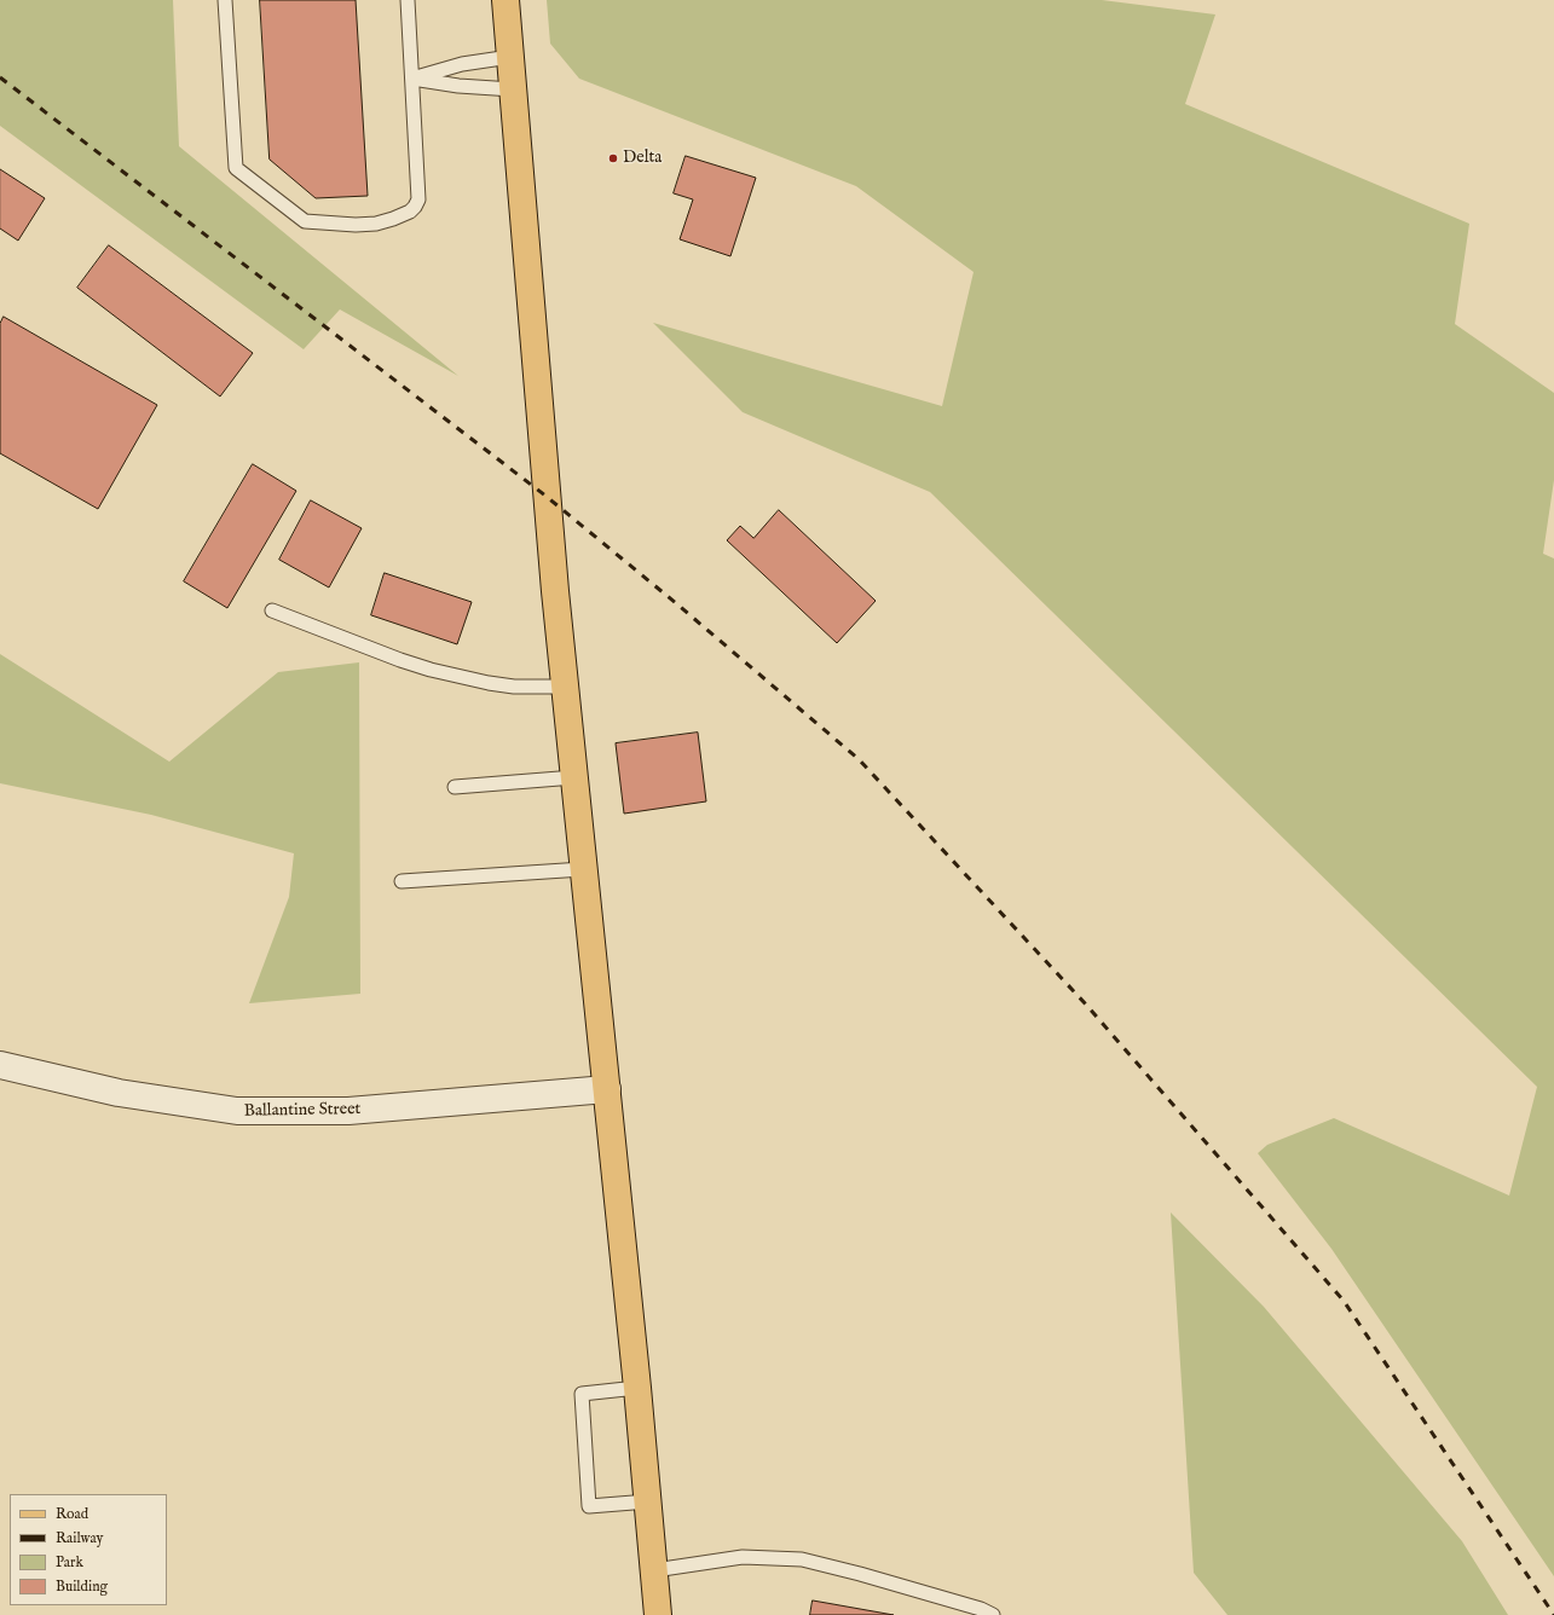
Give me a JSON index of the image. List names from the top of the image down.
{
  "streets": {
    "street": ["Ballantine Street"]
  },
  "places": ["Delta"],
  "legend": [
    "Road",
    "Railway",
    "Park",
    "Building"
  ]
}
